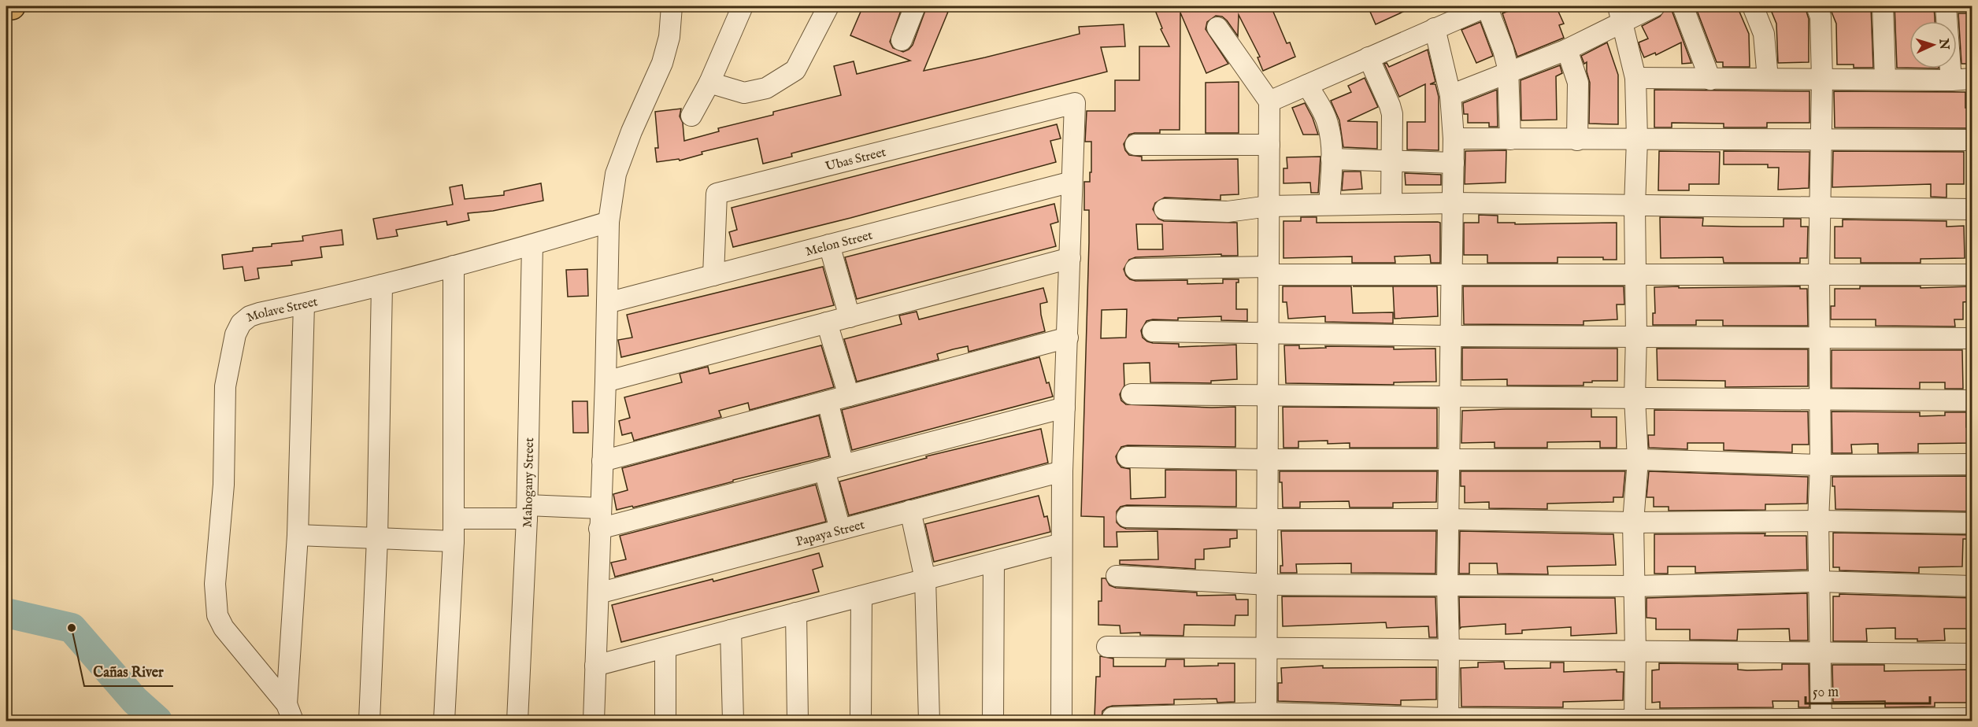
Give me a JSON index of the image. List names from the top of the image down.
{
  "streets": {
    "street": [
      "Ubas Street",
      "Melon Street",
      "Molave Street",
      "Mahogany Street",
      "Papaya Street"
    ]
  },
  "crossings": [
    ["Ubas Street", "Melon Street"],
    ["Molave Street", "Mahogany Street"]
  ],
  "places": ["Cañas River"],
  "scale_bar": "50 m",
  "north": "right"
}
